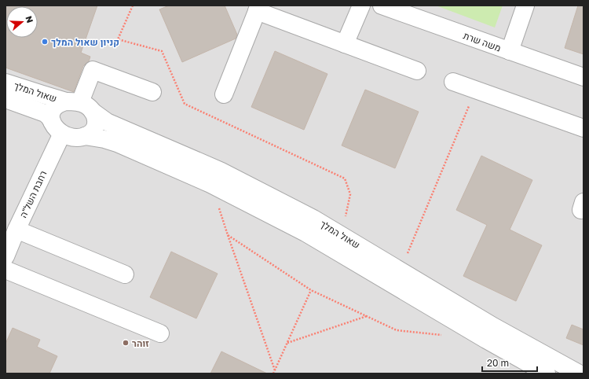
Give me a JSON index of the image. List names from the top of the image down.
{
  "streets": {
    "street": ["משה שרת", "שאול המלך", "רחבת השל\"ה"]
  },
  "crossings": [
    ["שאול המלך", "רחבת השל\"ה"]
  ],
  "places": ["קניון שאול המלך", "זוהר"],
  "scale_bar": "20 m",
  "north": "right"
}
